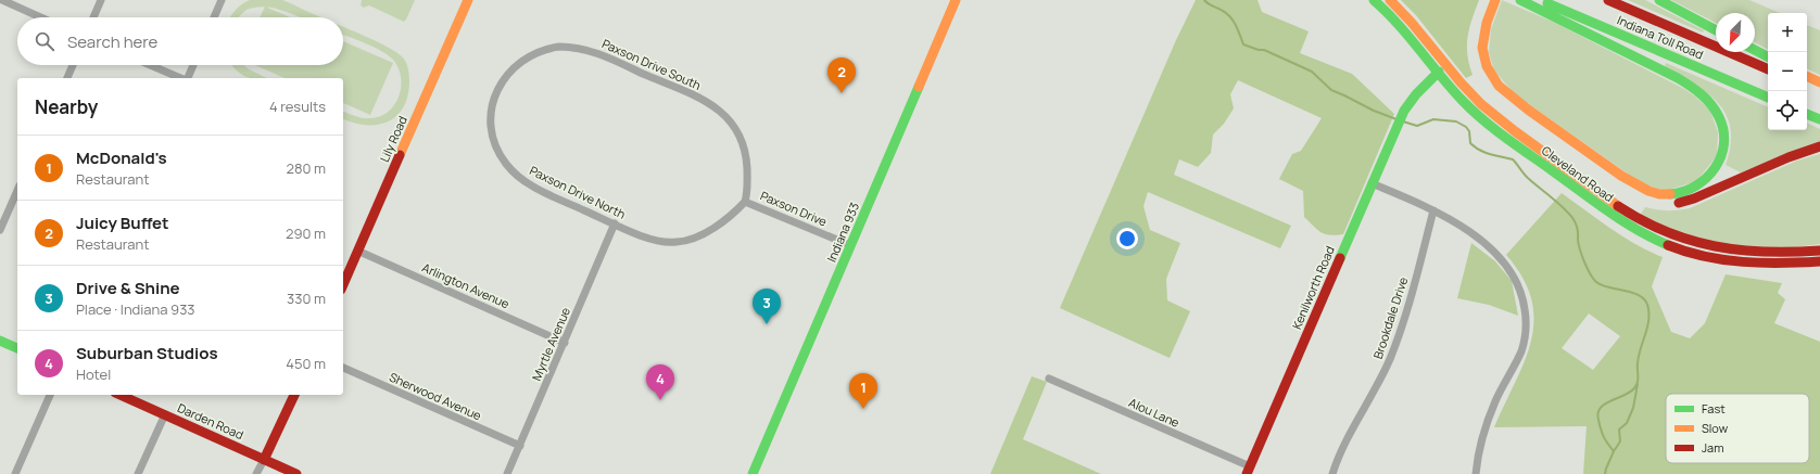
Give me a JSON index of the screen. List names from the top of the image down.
{
  "streets": {
    "main road": [
      "Indiana Toll Road",
      "Lily Road",
      "Cleveland Road",
      "Indiana 933",
      "Kenilworth Road",
      "Darden Road"
    ],
    "street": [
      "Paxson Drive South",
      "Paxson Drive North",
      "Paxson Drive",
      "Arlington Avenue",
      "Brookdale Drive",
      "Myrtle Avenue",
      "Sherwood Avenue",
      "Alou Lane"
    ]
  },
  "crossings": [
    ["Paxson Drive South", "Paxson Drive North"],
    ["Paxson Drive South", "Paxson Drive"],
    ["Lily Road", "Arlington Avenue"],
    ["Cleveland Road", "Kenilworth Road"],
    ["Paxson Drive North", "Paxson Drive"],
    ["Paxson Drive North", "Myrtle Avenue"],
    ["Paxson Drive", "Indiana 933"],
    ["Arlington Avenue", "Myrtle Avenue"],
    ["Kenilworth Road", "Alou Lane"],
    ["Myrtle Avenue", "Sherwood Avenue"]
  ],
  "legend": ["Fast", "Slow", "Jam"],
  "north": "bottom left",
  "page": {
    "map_buttons": ["+", "−"],
    "search": "Search here",
    "pins": [
      "2",
      "3",
      "4",
      "1"
    ],
    "heading": ["Nearby", "4 results"],
    "list": [
      {
        "mark": "1",
        "name": "McDonald's",
        "note": "Restaurant",
        "value": "280 m"
      },
      {
        "mark": "2",
        "name": "Juicy Buffet",
        "note": "Restaurant",
        "value": "290 m"
      },
      {
        "mark": "3",
        "name": "Drive & Shine",
        "note": "Place · Indiana 933",
        "value": "330 m"
      },
      {
        "mark": "4",
        "name": "Suburban Studios",
        "note": "Hotel",
        "value": "450 m"
      }
    ]
  }
}
